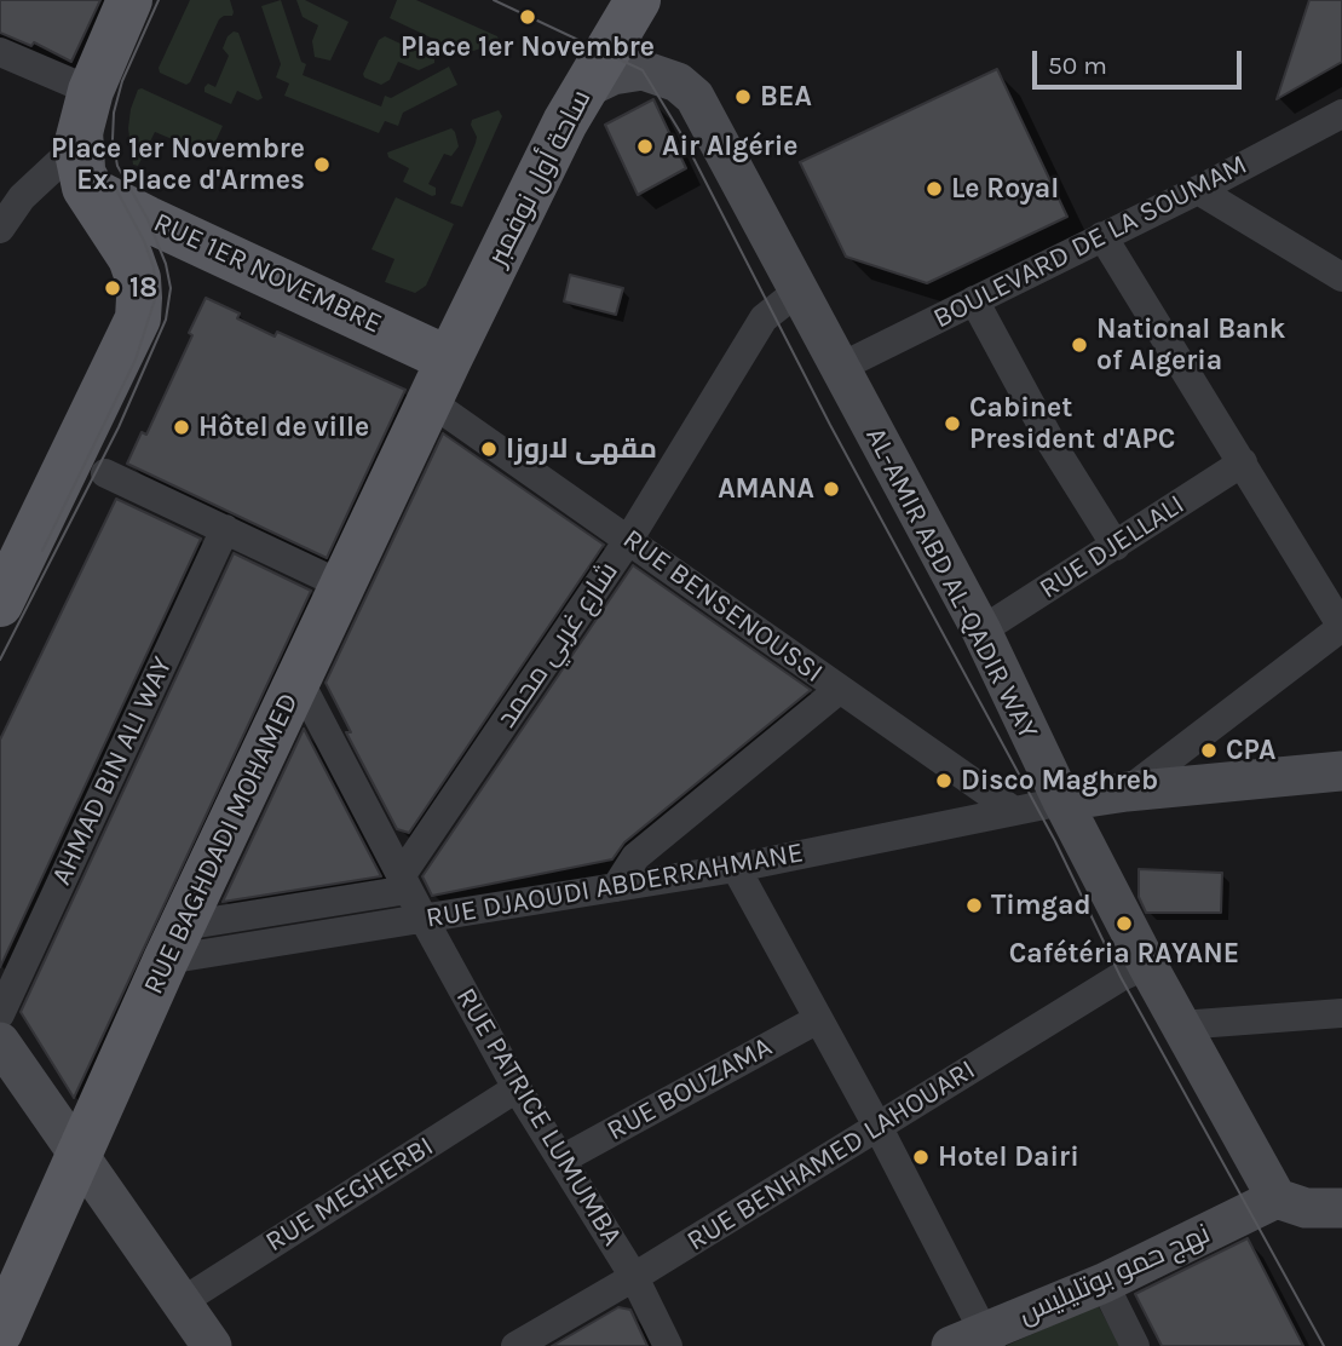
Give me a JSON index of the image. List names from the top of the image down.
{
  "streets": {
    "main road": [
      "ساحة أول نوفمبر",
      "RUE 1ER NOVEMBRE",
      "AL-AMIR ABD AL-QADIR WAY",
      "RUE BAGHDADI MOHAMED",
      "نهج حمو بوتليليس"
    ],
    "street": [
      "BOULEVARD DE LA SOUMAM",
      "RUE DJELLALI",
      "RUE BENSENOUSSI",
      "شارع غربي محمد",
      "AHMAD BIN ALI WAY",
      "RUE DJAOUDI ABDERRAHMANE",
      "RUE BOUZAMA",
      "RUE PATRICE LUMUMBA",
      "RUE BENHAMED LAHOUARI",
      "RUE MEGHERBI"
    ]
  },
  "crossings": [
    ["ساحة أول نوفمبر", "RUE 1ER NOVEMBRE"],
    ["ساحة أول نوفمبر", "AL-AMIR ABD AL-QADIR WAY"],
    ["ساحة أول نوفمبر", "RUE BAGHDADI MOHAMED"],
    ["BOULEVARD DE LA SOUMAM", "AL-AMIR ABD AL-QADIR WAY"],
    ["RUE 1ER NOVEMBRE", "RUE BAGHDADI MOHAMED"],
    ["RUE DJELLALI", "AL-AMIR ABD AL-QADIR WAY"],
    ["AL-AMIR ABD AL-QADIR WAY", "شارع غربي محمد"],
    ["AL-AMIR ABD AL-QADIR WAY", "RUE DJAOUDI ABDERRAHMANE"],
    ["AL-AMIR ABD AL-QADIR WAY", "RUE BENHAMED LAHOUARI"],
    ["AL-AMIR ABD AL-QADIR WAY", "نهج حمو بوتليليس"],
    ["RUE BENSENOUSSI", "شارع غربي محمد"],
    ["RUE BENSENOUSSI", "RUE BAGHDADI MOHAMED"],
    ["RUE BENSENOUSSI", "RUE DJAOUDI ABDERRAHMANE"],
    ["شارع غربي محمد", "RUE PATRICE LUMUMBA"],
    ["RUE BAGHDADI MOHAMED", "RUE DJAOUDI ABDERRAHMANE"],
    ["RUE BAGHDADI MOHAMED", "RUE PATRICE LUMUMBA"],
    ["RUE DJAOUDI ABDERRAHMANE", "RUE PATRICE LUMUMBA"],
    ["RUE BOUZAMA", "RUE PATRICE LUMUMBA"],
    ["RUE PATRICE LUMUMBA", "RUE BENHAMED LAHOUARI"],
    ["RUE PATRICE LUMUMBA", "RUE MEGHERBI"]
  ],
  "places": [
    "Place 1er Novembre",
    "BEA",
    "Air Algérie",
    "Place 1er Novembre Ex. Place d'Armes",
    "Le Royal",
    "18",
    "National Bank of Algeria",
    "Cabinet President d'APC",
    "Hôtel de ville",
    "مقهى لاروزا",
    "AMANA",
    "CPA",
    "Disco Maghreb",
    "Timgad",
    "Cafétéria RAYANE",
    "Hotel Dairi"
  ],
  "scale_bar": "50 m"
}
